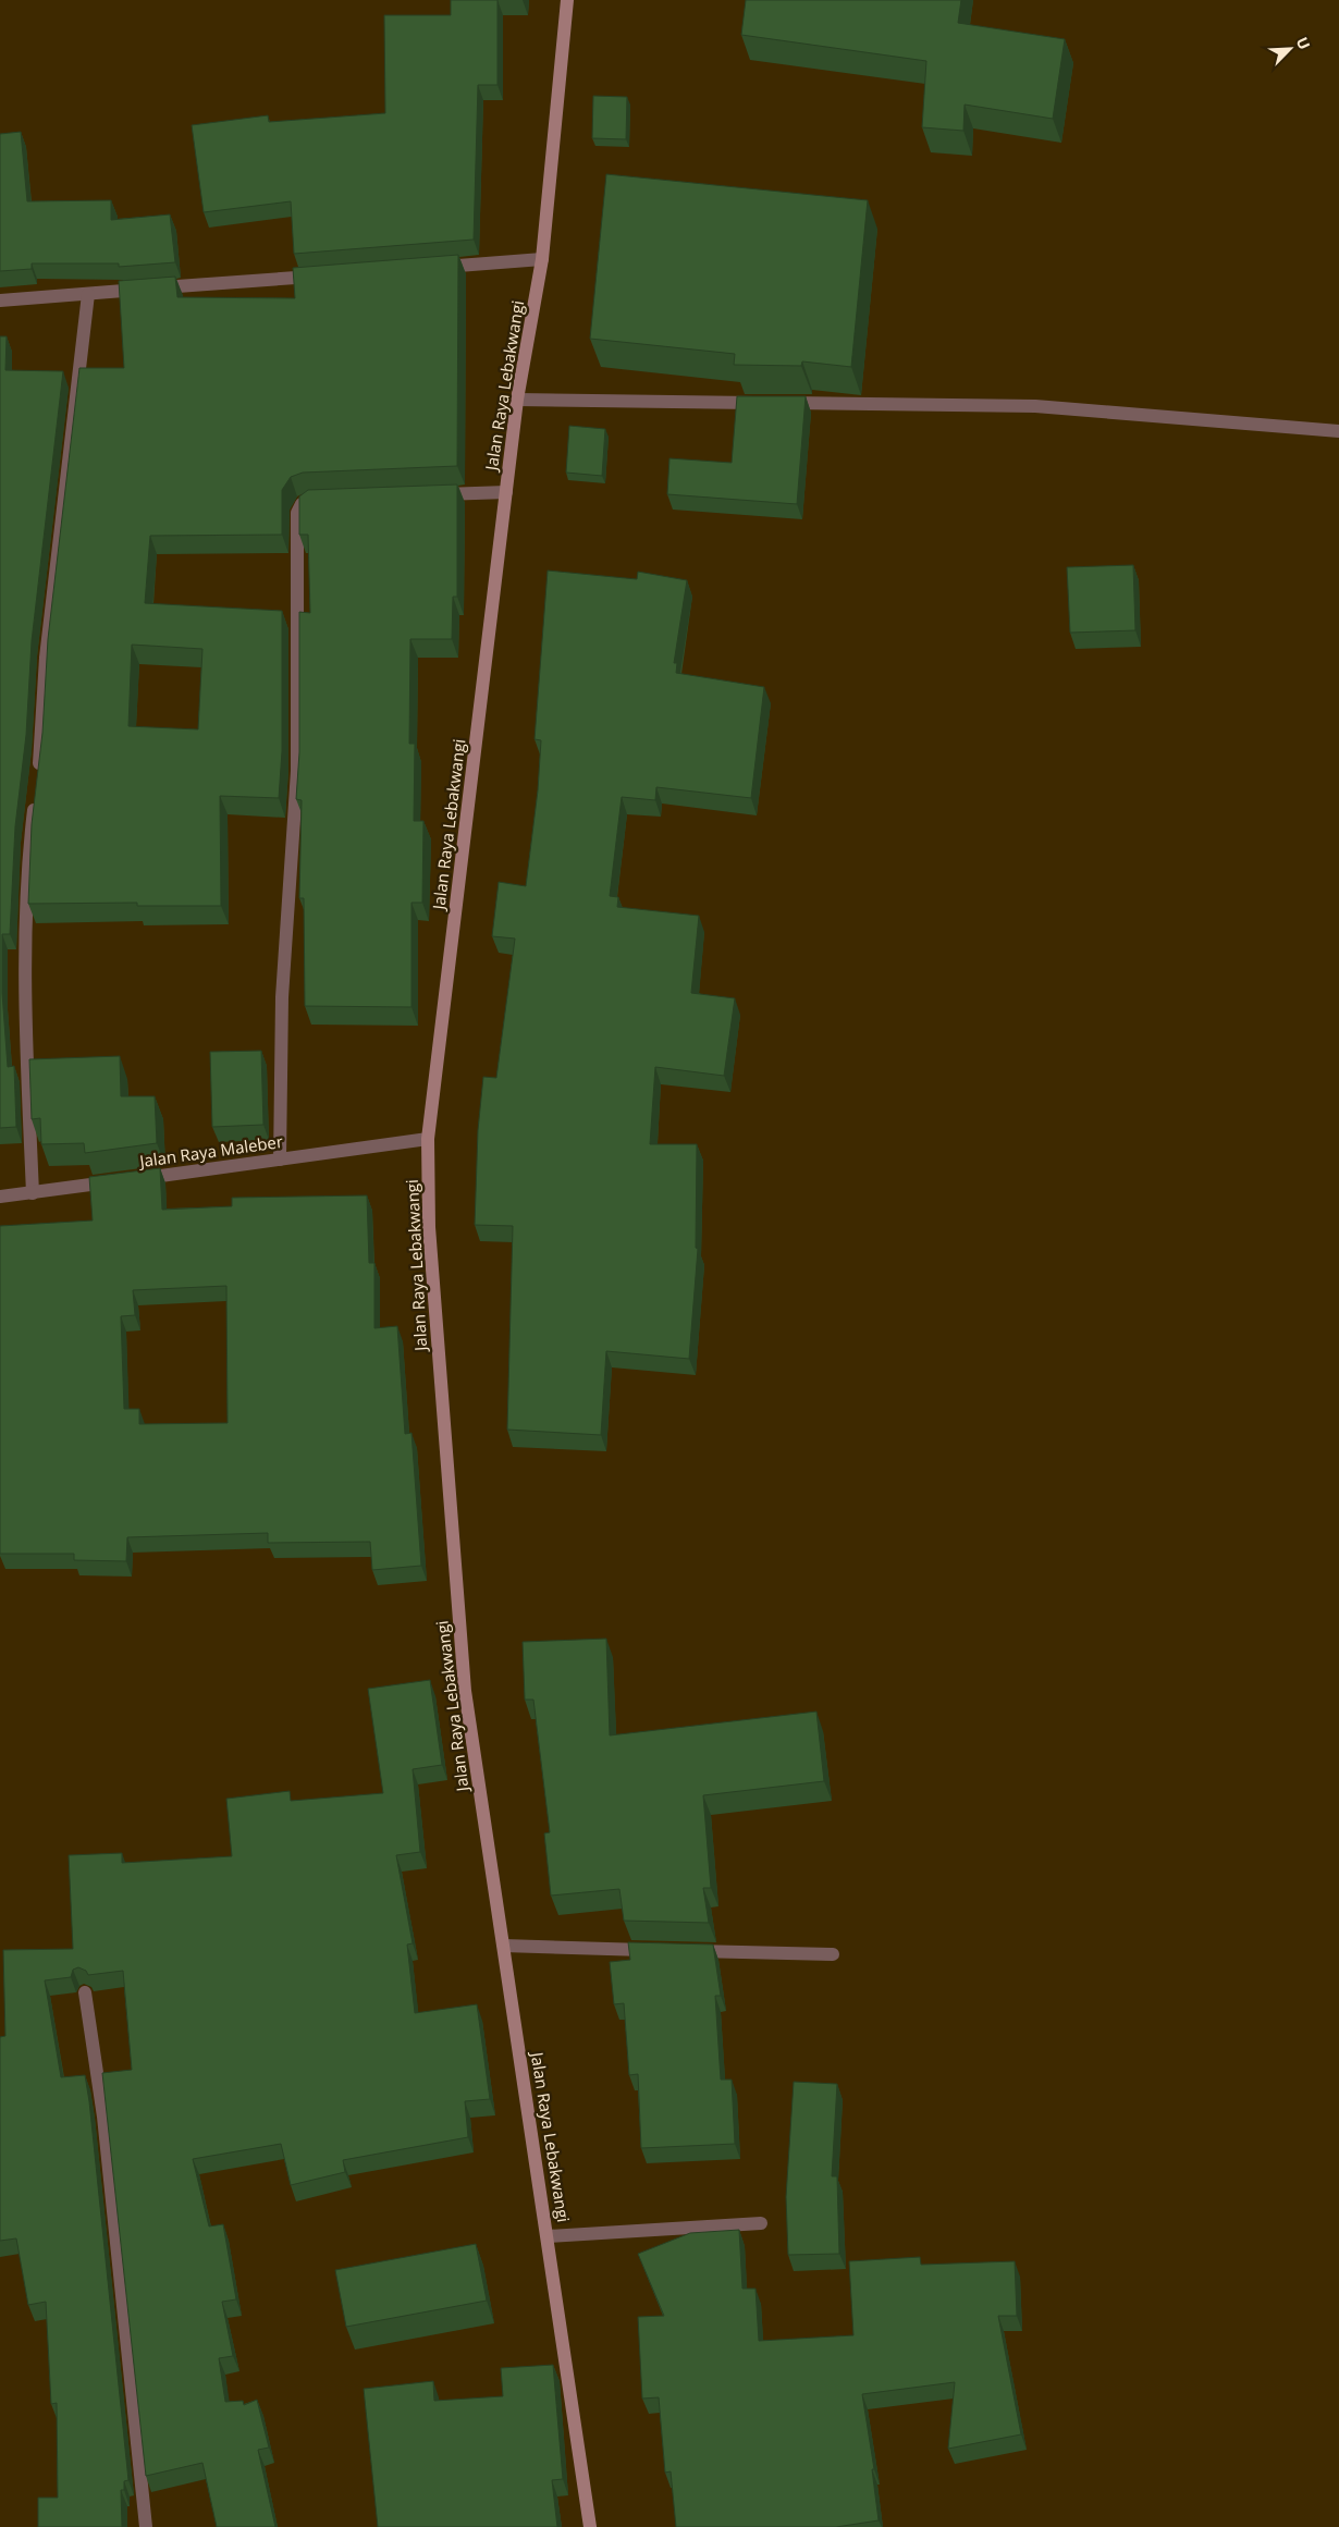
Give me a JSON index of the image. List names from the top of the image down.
{
  "streets": {
    "main road": ["Jalan Raya Lebakwangi"],
    "street": ["Jalan Raya Maleber"]
  },
  "crossings": [
    ["Jalan Raya Lebakwangi", "Jalan Raya Maleber"]
  ],
  "north": "top right"
}
